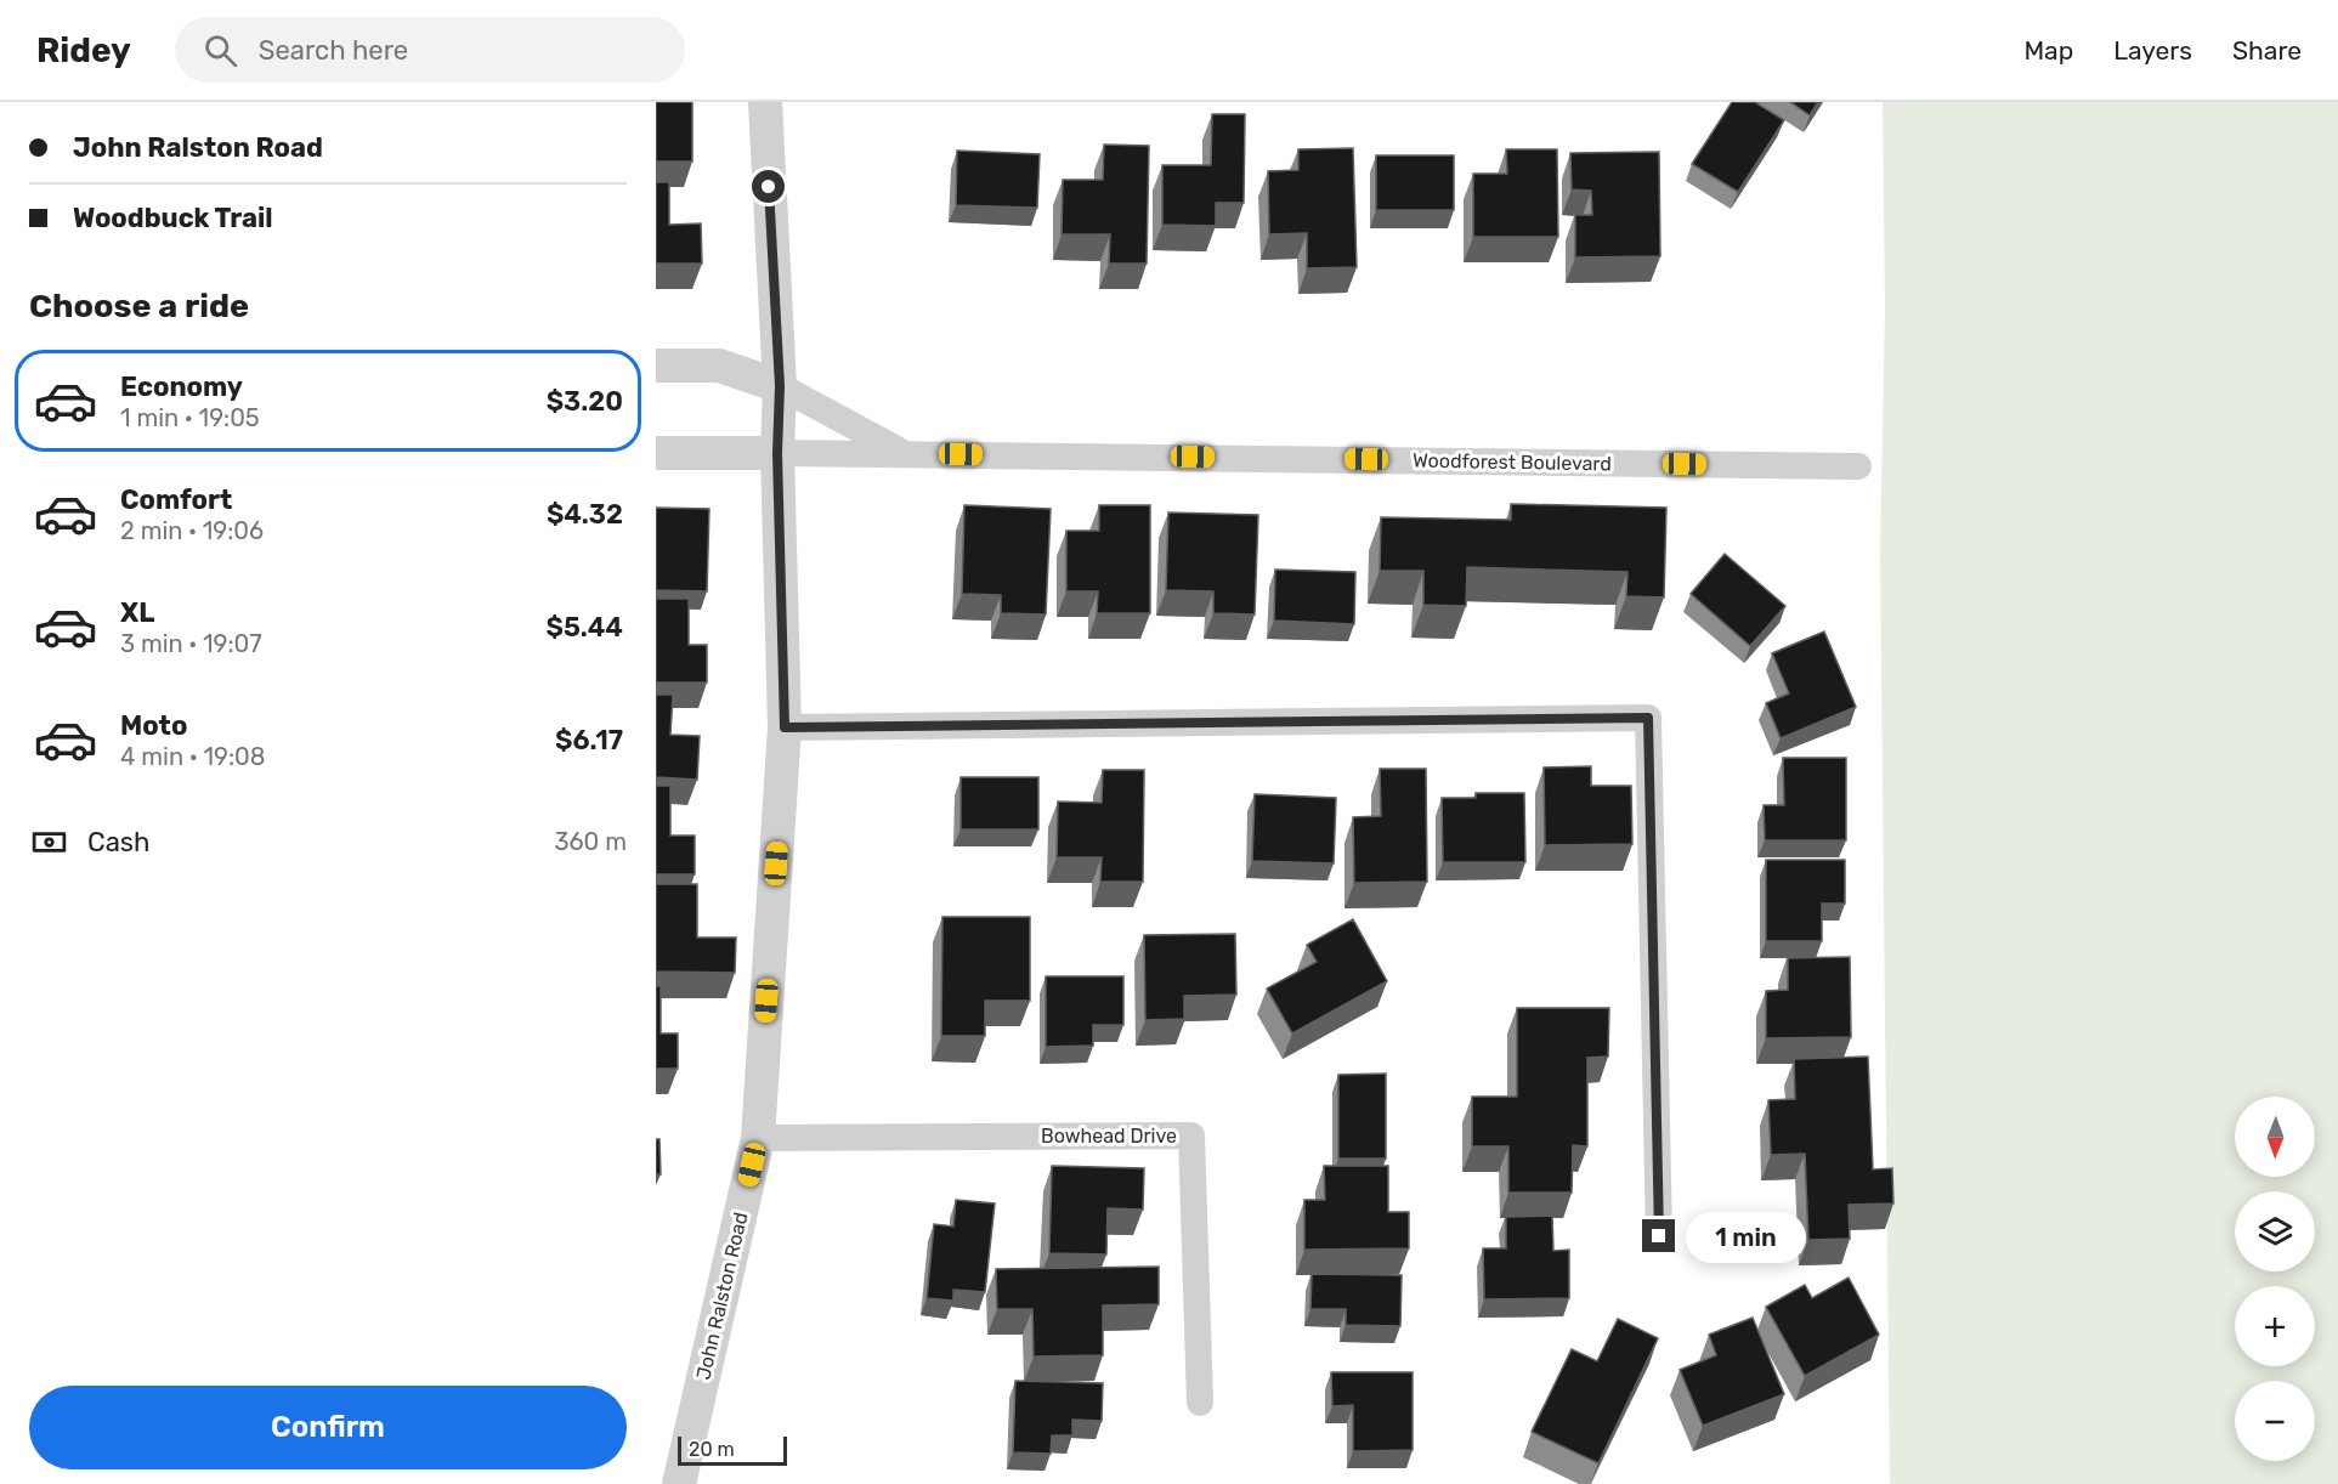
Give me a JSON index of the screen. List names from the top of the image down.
{
  "streets": {
    "street": ["Woodforest Boulevard", "Bowhead Drive", "John Ralston Road"]
  },
  "crossings": [
    ["Woodforest Boulevard", "John Ralston Road"],
    ["Bowhead Drive", "John Ralston Road"]
  ],
  "scale_bar": "20 m",
  "north": "bottom",
  "page": {
    "header": "Ridey",
    "search": "Search here",
    "nav": ["Map", "Layers", "Share"],
    "banner": ["John Ralston Road", "Woodbuck Trail"],
    "heading": "Choose a ride",
    "list": [
      {
        "name": "Economy",
        "note": "1 min · 19:05",
        "value": "$3.20"
      },
      {
        "name": "Comfort",
        "note": "2 min · 19:06",
        "value": "$4.32"
      },
      {
        "name": "XL",
        "note": "3 min · 19:07",
        "value": "$5.44"
      },
      {
        "name": "Moto",
        "note": "4 min · 19:08",
        "value": "$6.17"
      }
    ],
    "pay": ["Cash", "360 m"],
    "map_buttons": ["+", "−"],
    "bubble": "1 min",
    "buttons": "Confirm",
    "scale": "20 m"
  }
}
